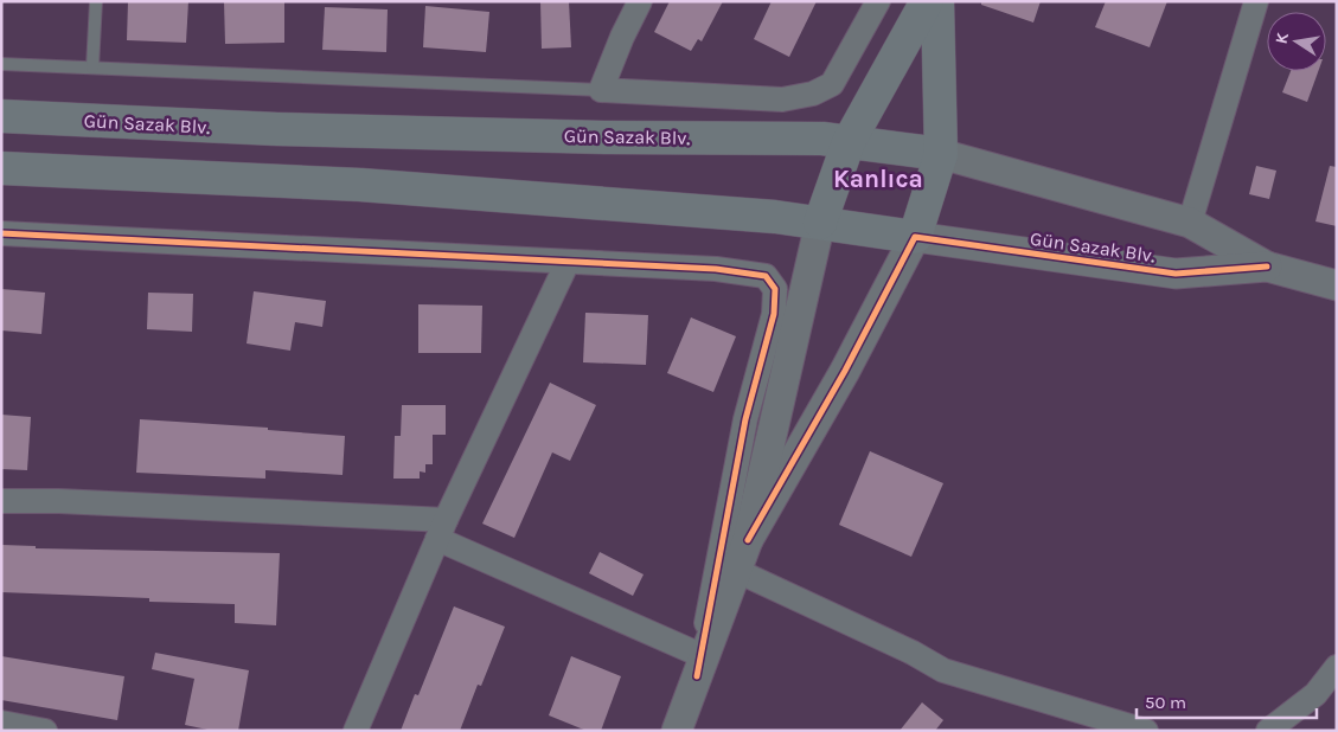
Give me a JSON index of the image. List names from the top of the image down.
{
  "streets": {
    "main road": ["Gün Sazak Blv."]
  },
  "districts": ["Kanlıca"],
  "scale_bar": "50 m",
  "north": "left"
}
